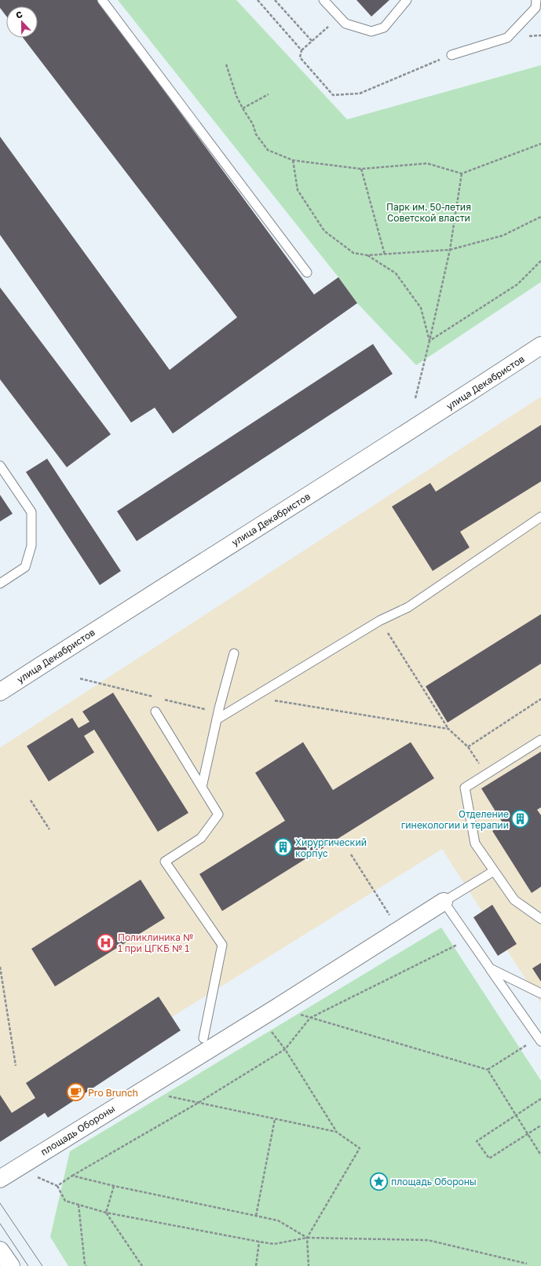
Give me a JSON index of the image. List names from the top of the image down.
{
  "streets": {
    "main road": ["улица Декабристов", "площадь Обороны"]
  },
  "parks": ["Парк им. 50-летия Советской власти"],
  "places": {
    "building": ["Отделение гинекологии и терапии", "Хирургический корпус"],
    "hospital": ["Поликлиника № 1 при ЦГКБ № 1"],
    "cafe": ["Pro Brunch"],
    "place": ["площадь Обороны"]
  },
  "north": "top"
}
